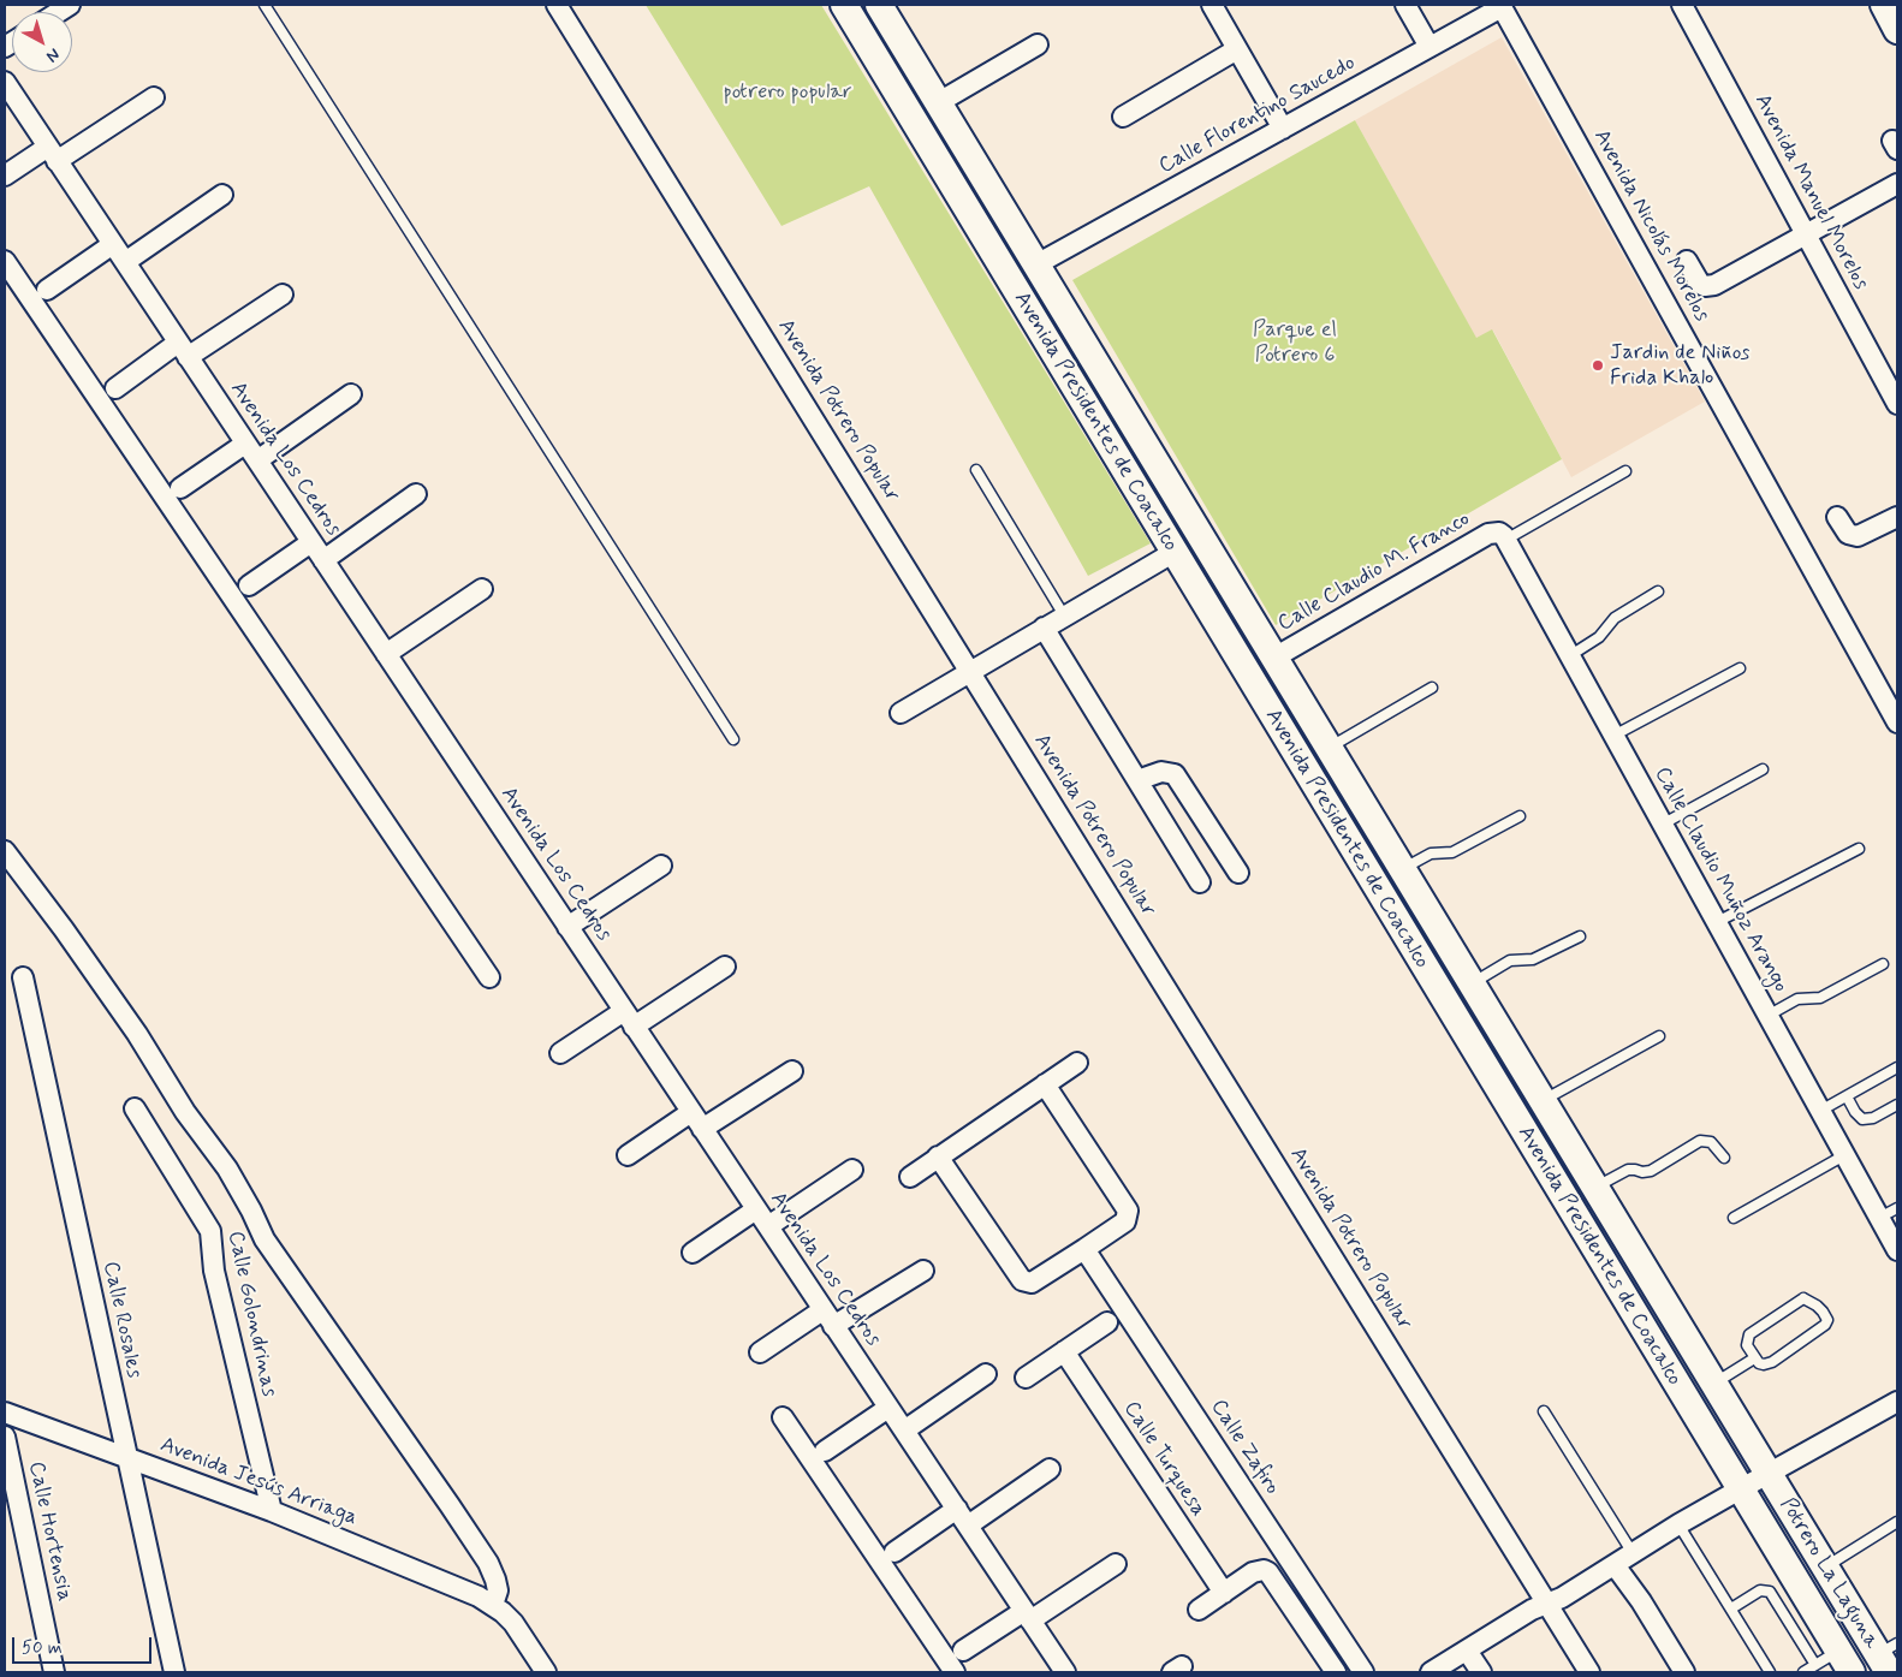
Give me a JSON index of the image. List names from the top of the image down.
{
  "streets": {
    "street": [
      "Calle Florentino Saucedo",
      "Avenida Manuel Morelos",
      "Avenida Nicolás Morelos",
      "Avenida Potrero Popular",
      "Avenida Presidentes de Coacalco",
      "Avenida Los Cedros",
      "Calle Claudio M. Franco",
      "Calle Claudio Muñoz Arango",
      "Calle Golondrinas",
      "Calle Rosales",
      "Calle Zafiro",
      "Calle Turquesa",
      "Avenida Jesús Arriaga",
      "Calle Hortensia",
      "Potrero La Laguna"
    ]
  },
  "crossings": [
    ["Calle Florentino Saucedo", "Avenida Nicolás Morelos"],
    ["Calle Florentino Saucedo", "Avenida Presidentes de Coacalco"],
    ["Avenida Presidentes de Coacalco", "Calle Claudio M. Franco"],
    ["Avenida Presidentes de Coacalco", "Potrero La Laguna"],
    ["Calle Claudio M. Franco", "Calle Claudio Muñoz Arango"],
    ["Calle Golondrinas", "Avenida Jesús Arriaga"],
    ["Calle Rosales", "Avenida Jesús Arriaga"]
  ],
  "parks": ["potrero popular", "Parque el Potrero 6"],
  "places": ["Jardin de Niños Frida Khalo"],
  "scale_bar": "50 m",
  "north": "bottom right"
}
